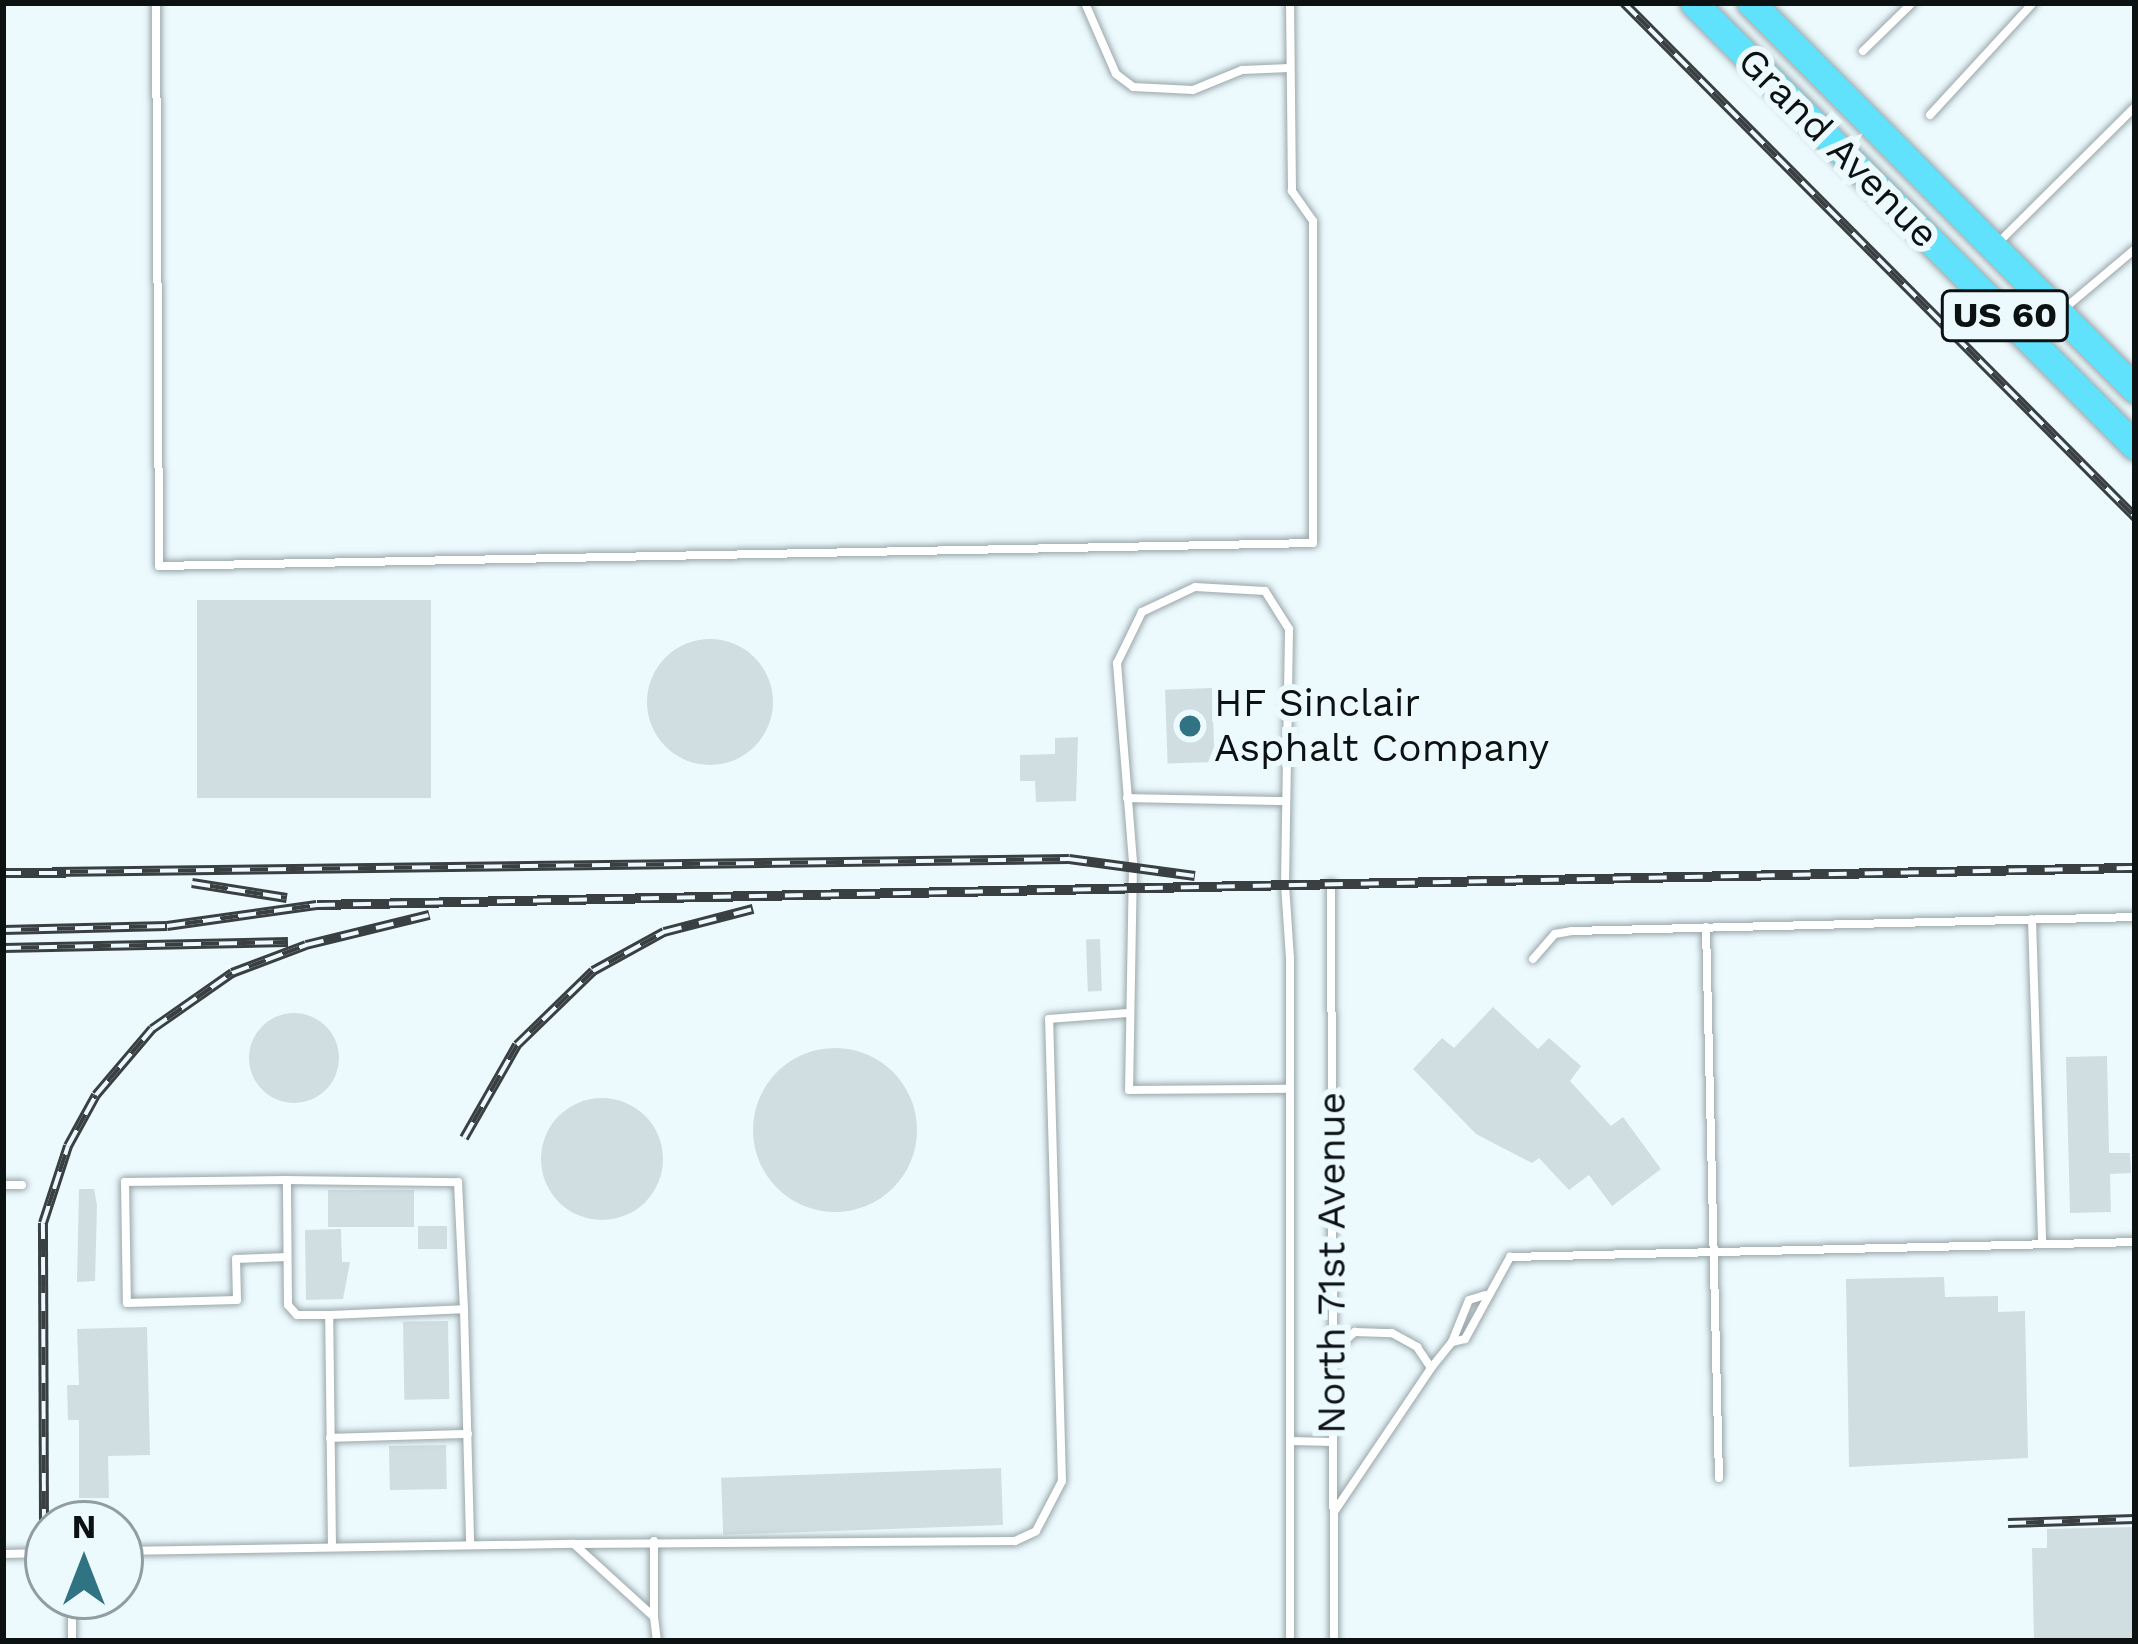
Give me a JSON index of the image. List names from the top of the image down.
{
  "streets": {
    "highway": ["Grand Avenue", "US 60"],
    "lane": ["North 71st Avenue"]
  },
  "places": ["HF Sinclair Asphalt Company"],
  "north": "top"
}
